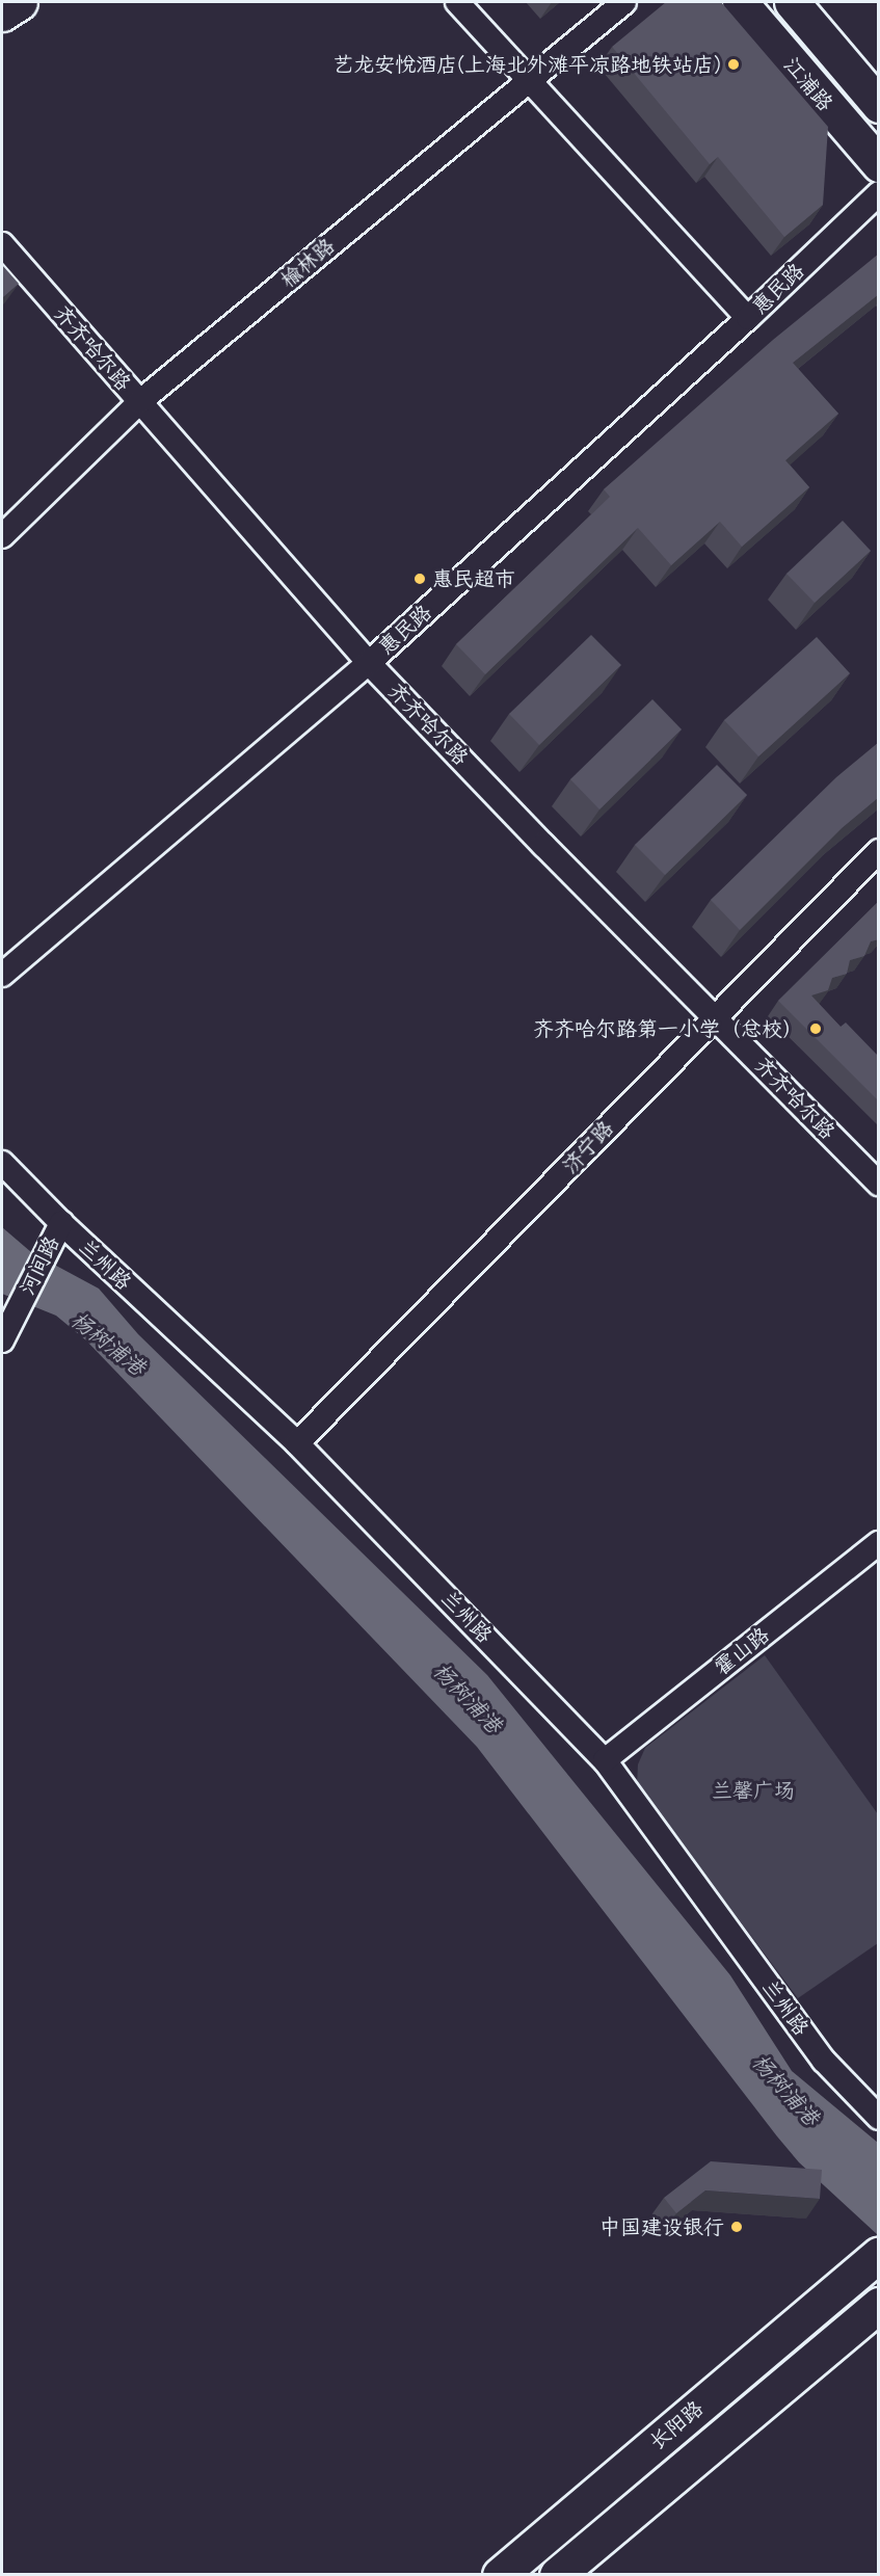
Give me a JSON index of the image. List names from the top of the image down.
{
  "streets": {
    "main road": ["江浦路", "长阳路"],
    "street": [
      "榆林路",
      "惠民路",
      "齐齐哈尔路",
      "济宁路",
      "兰州路",
      "河间路",
      "霍山路"
    ]
  },
  "crossings": [
    ["榆林路", "齐齐哈尔路"],
    ["惠民路", "齐齐哈尔路"],
    ["齐齐哈尔路", "济宁路"],
    ["济宁路", "兰州路"],
    ["兰州路", "河间路"],
    ["兰州路", "霍山路"]
  ],
  "water": ["杨树浦港"],
  "parks": ["兰馨广场"],
  "places": [
    "艺龙安悦酒店(上海北外滩平凉路地铁站店)",
    "惠民超市",
    "齐齐哈尔路第一小学（总校）",
    "中国建设银行"
  ]
}
